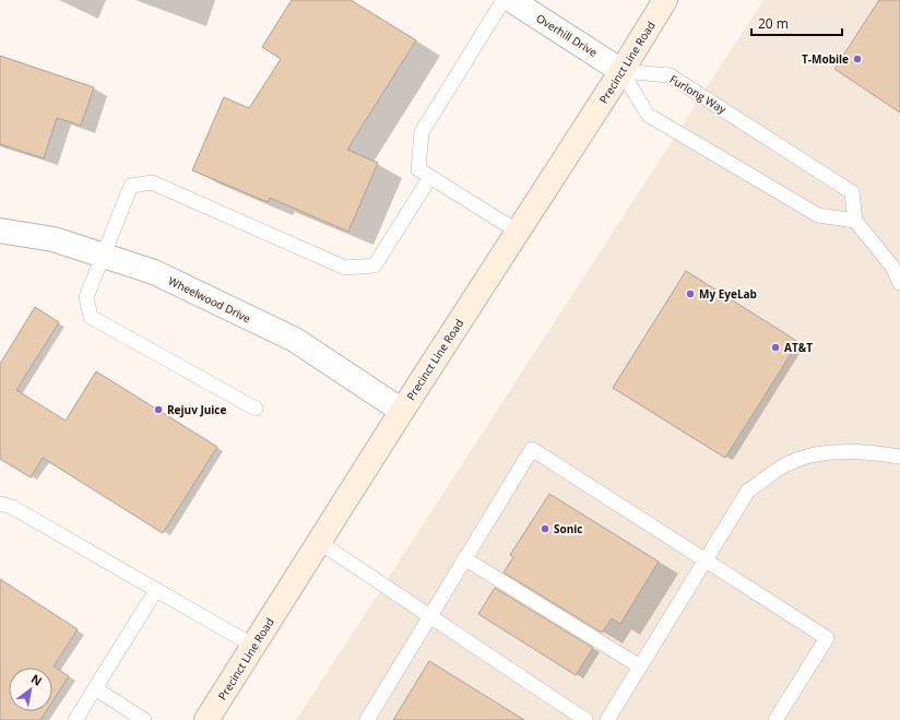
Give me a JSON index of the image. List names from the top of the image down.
{
  "streets": {
    "main road": ["Precinct Line Road"],
    "street": ["Overhill Drive", "Wheelwood Drive"],
    "lane": ["Furlong Way"]
  },
  "crossings": [
    ["Overhill Drive", "Precinct Line Road"],
    ["Overhill Drive", "Furlong Way"],
    ["Precinct Line Road", "Furlong Way"],
    ["Precinct Line Road", "Wheelwood Drive"]
  ],
  "places": [
    "T-Mobile",
    "My EyeLab",
    "AT&T",
    "Rejuv Juice",
    "Sonic"
  ],
  "scale_bar": "20 m",
  "north": "top right"
}
